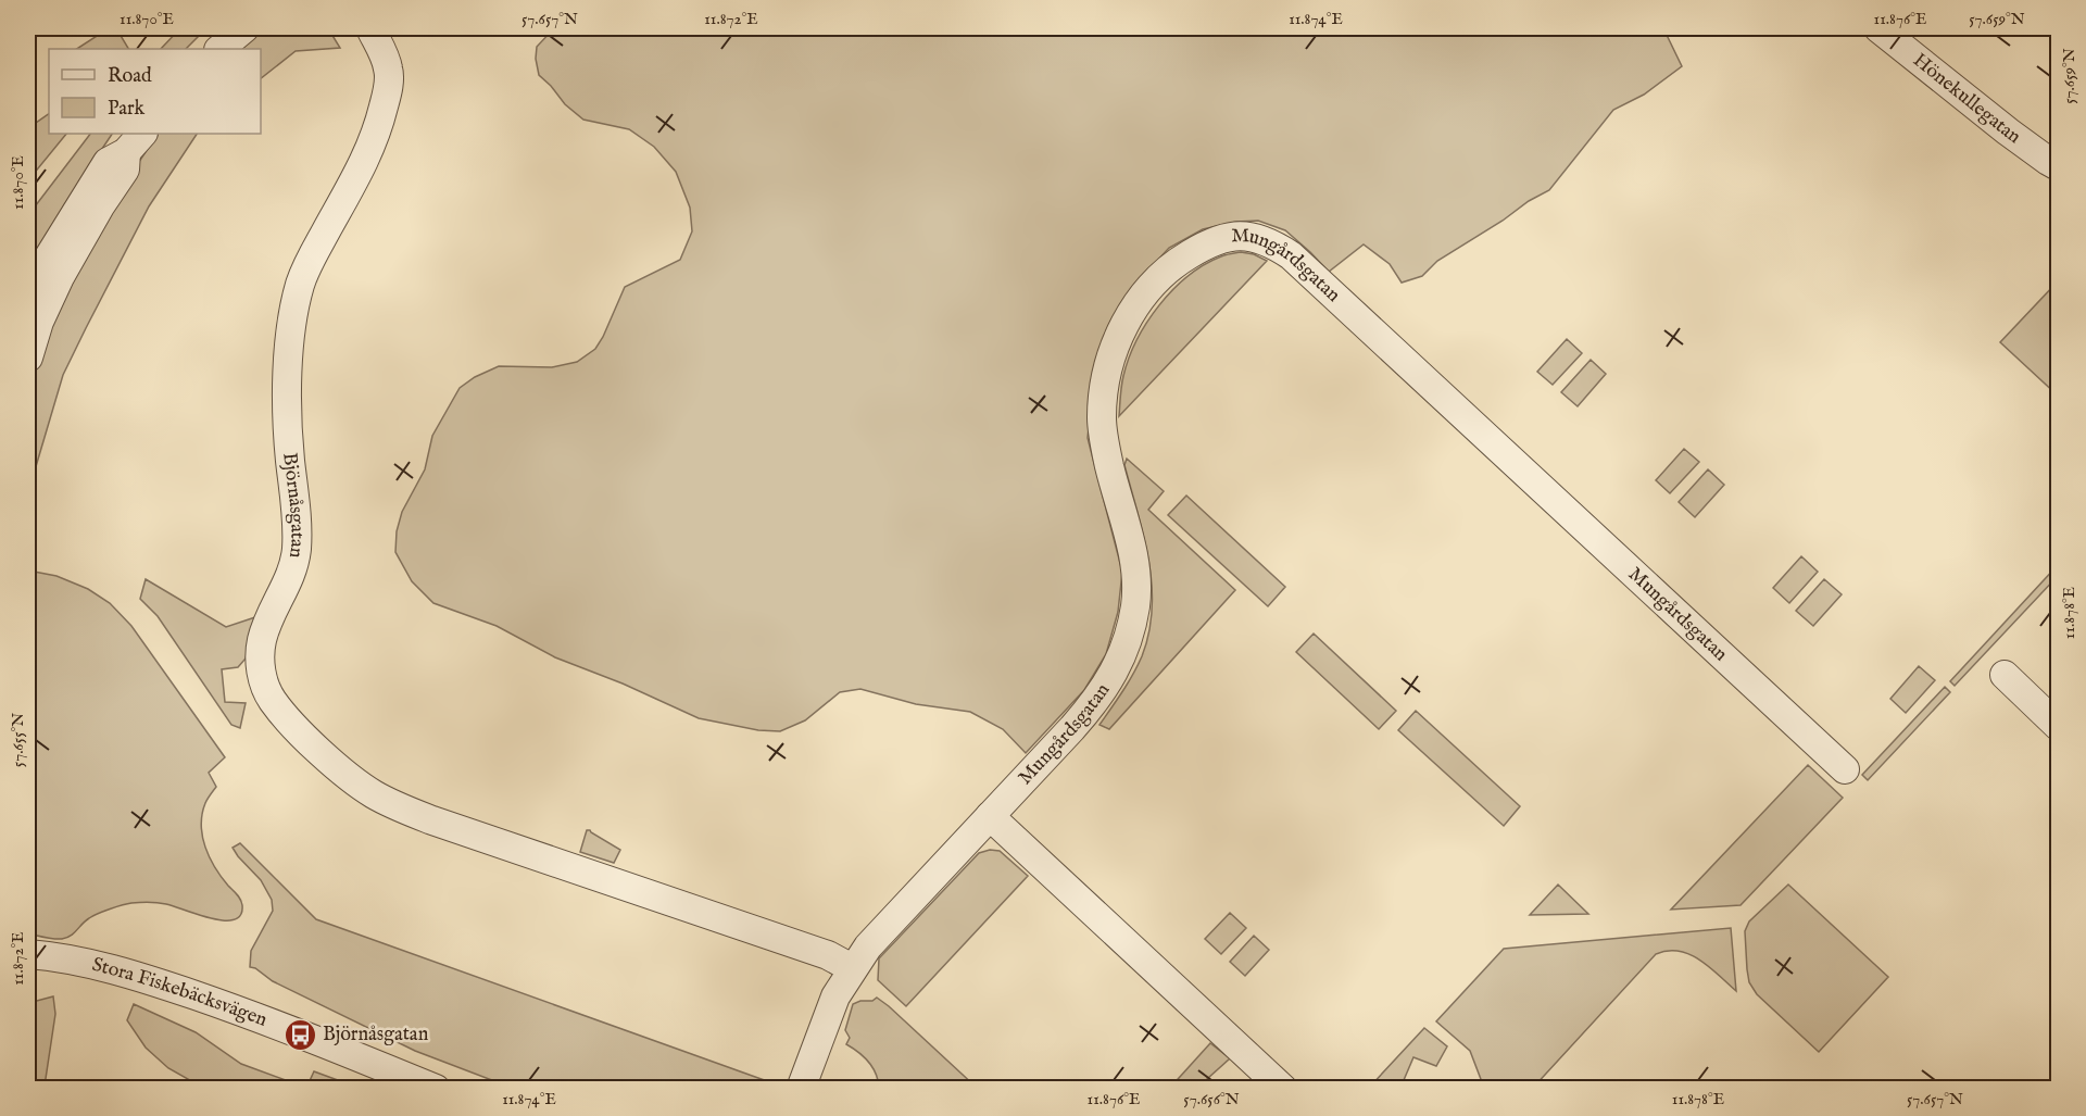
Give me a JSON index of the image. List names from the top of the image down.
{
  "streets": {
    "street": [
      "Hönekullegatan",
      "Mungårdsgatan",
      "Björnåsgatan",
      "Stora Fiskebäcksvägen"
    ]
  },
  "crossings": [
    ["Mungårdsgatan", "Björnåsgatan"]
  ],
  "places": {
    "bus stop": ["Björnåsgatan"]
  },
  "legend": ["Road", "Park"],
  "coordinates": [
    "11.870°E",
    "57.657°N",
    "11.872°E",
    "11.874°E",
    "11.876°E",
    "57.659°N",
    "11.878°E",
    "57.655°N",
    "57.656°N"
  ]
}
